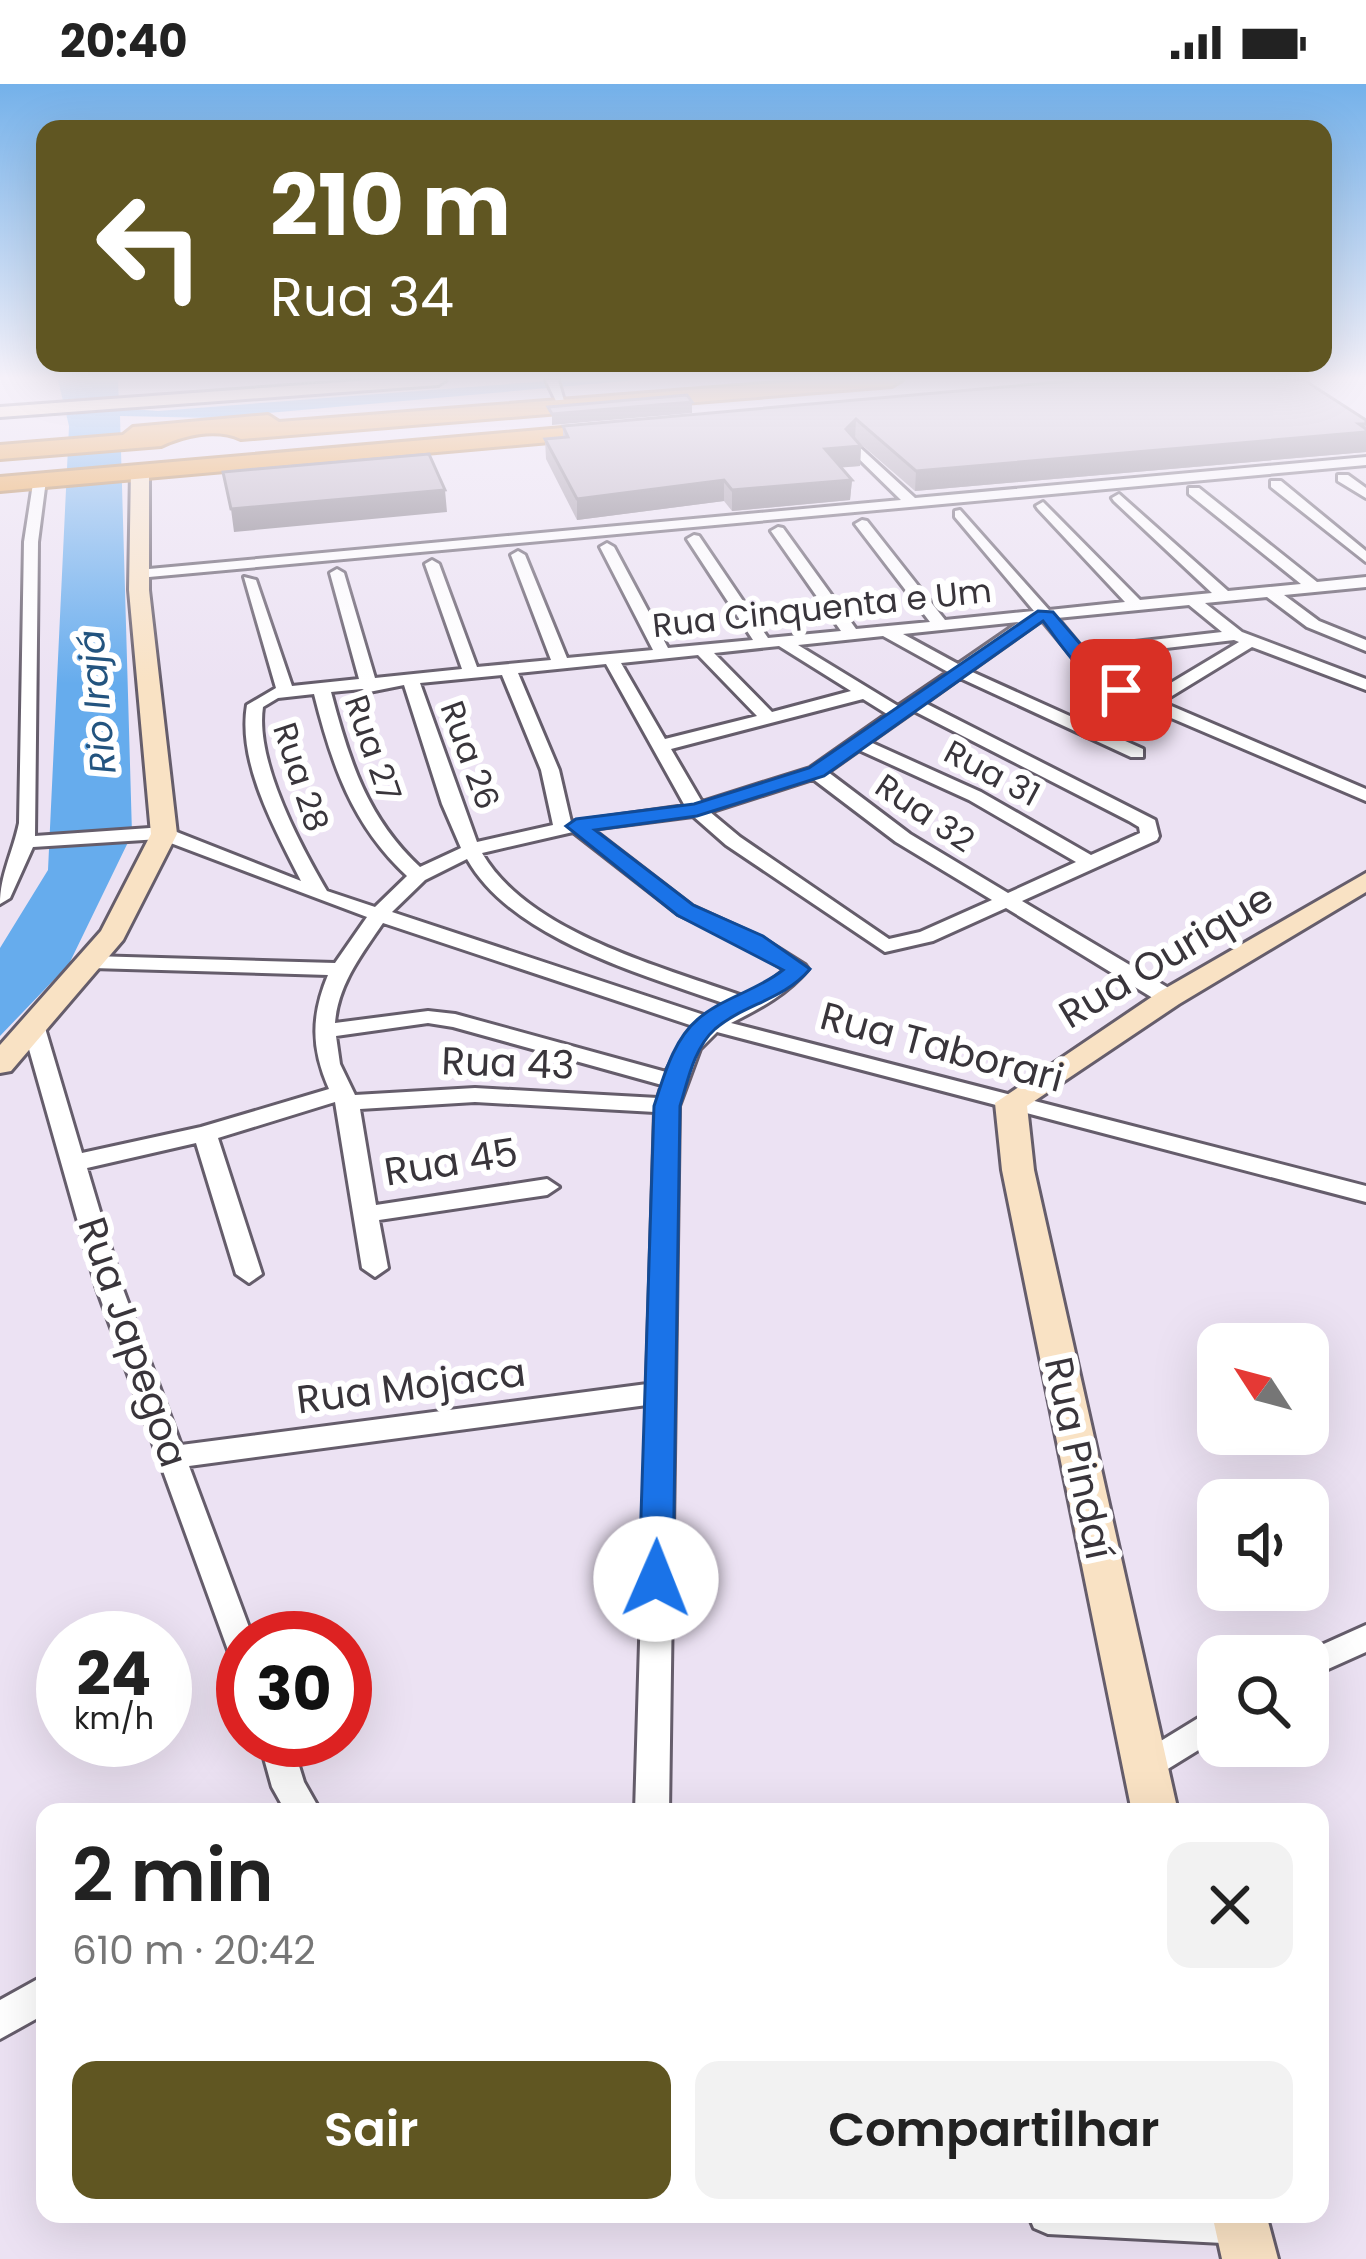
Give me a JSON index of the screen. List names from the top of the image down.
{
  "streets": {
    "street": [
      "Rua Cinquenta e Um",
      "Rua 27",
      "Rua 26",
      "Rua 31",
      "Rua 28",
      "Rua 32",
      "Rua Ourique",
      "Rua Taborari",
      "Rua 43",
      "Rua 45",
      "Rua Japegoa",
      "Rua Mojaca",
      "Rua Pindaí"
    ]
  },
  "crossings": [
    ["Rua Cinquenta e Um", "Rua 27"],
    ["Rua Cinquenta e Um", "Rua 26"],
    ["Rua Cinquenta e Um", "Rua 28"],
    ["Rua 28", "Rua Taborari"],
    ["Rua 32", "Rua Ourique"],
    ["Rua Ourique", "Rua Taborari"],
    ["Rua Ourique", "Rua Pindaí"],
    ["Rua Taborari", "Rua Pindaí"],
    ["Rua 43", "Rua Japegoa"],
    ["Rua Japegoa", "Rua Mojaca"]
  ],
  "water": ["Rio Irajá"],
  "north": "top left",
  "page": {
    "status": "20:40",
    "turn": ["210 m", "Rua 34"],
    "speed": "24 km/h",
    "limit": "30",
    "heading": ["2 min", "610 m · 20:42"],
    "buttons": ["Sair", "Compartilhar"]
  }
}
